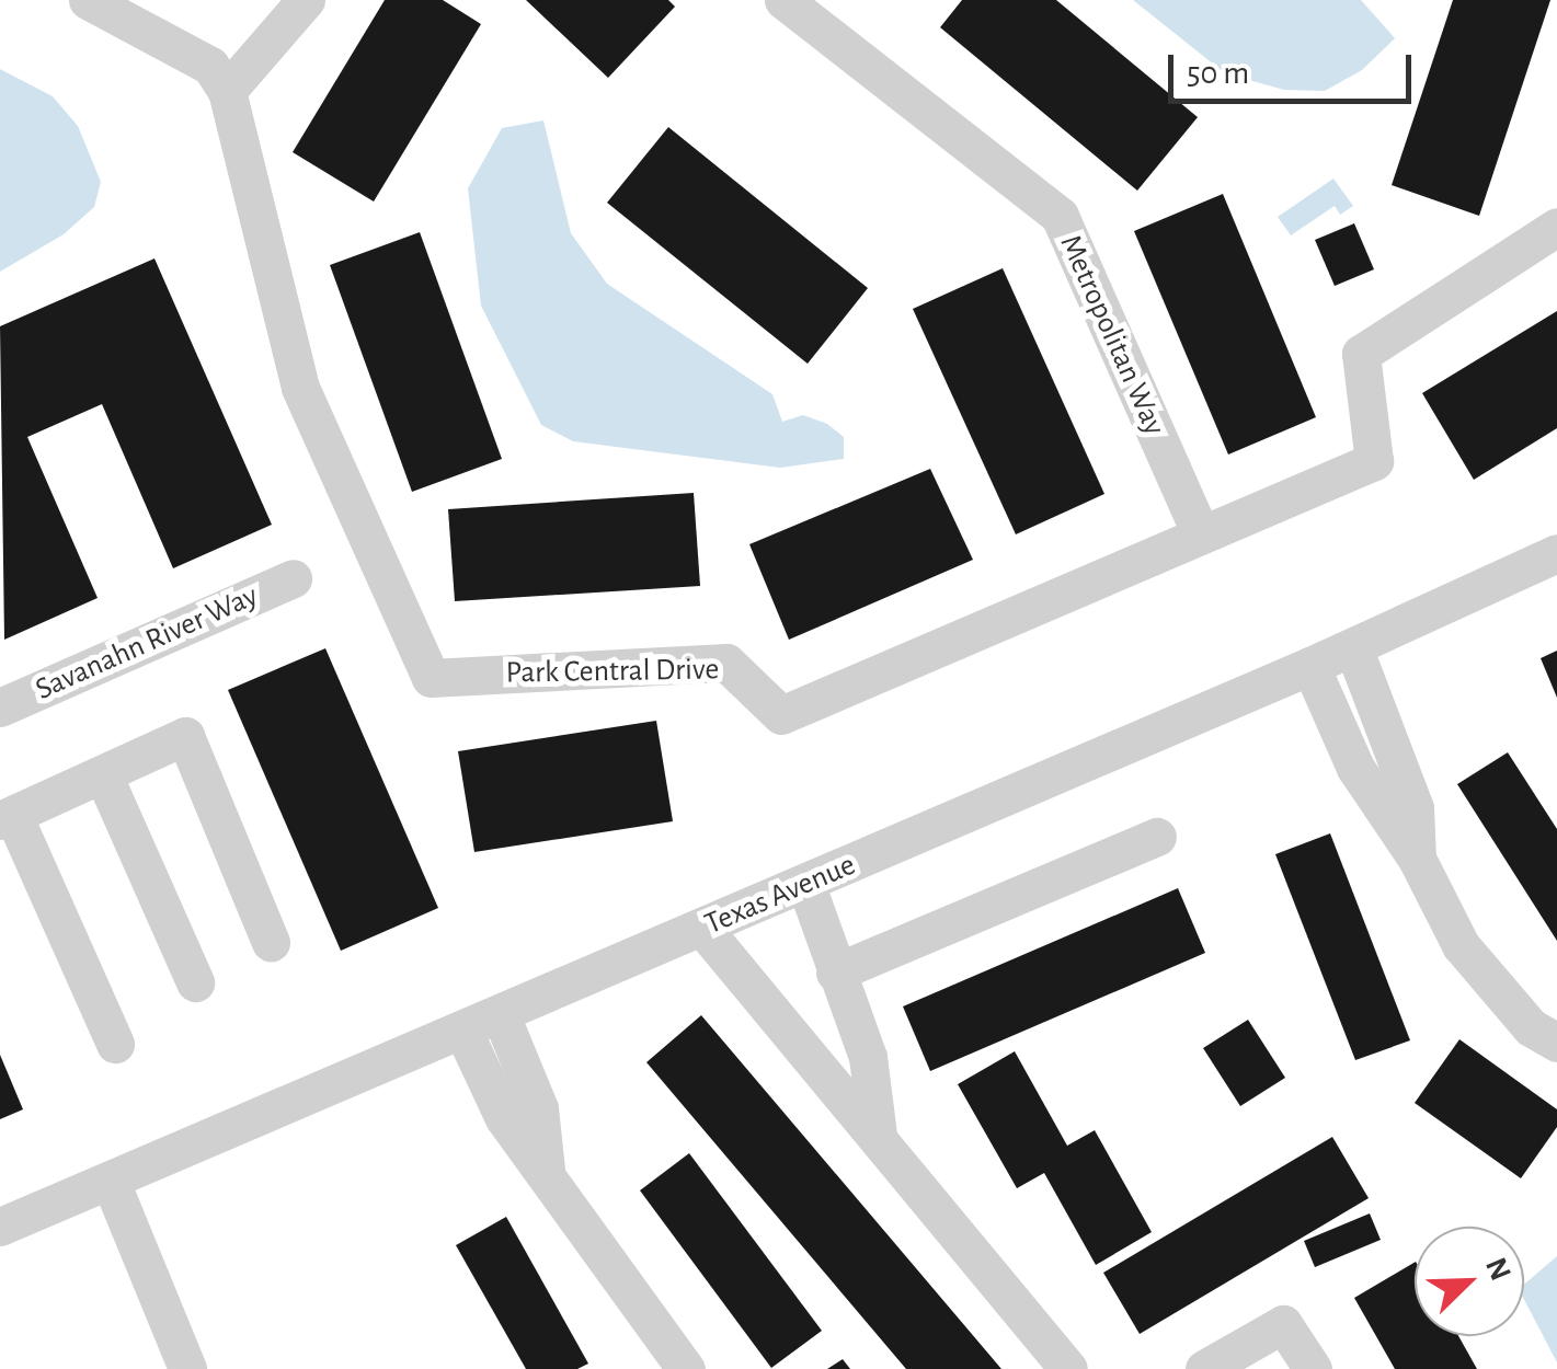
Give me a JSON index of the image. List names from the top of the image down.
{
  "streets": {
    "street": [
      "Metropolitan Way",
      "Savanahn River Way",
      "Park Central Drive",
      "Texas Avenue"
    ]
  },
  "crossings": [
    ["Metropolitan Way", "Park Central Drive"]
  ],
  "scale_bar": "50 m",
  "north": "top right"
}
